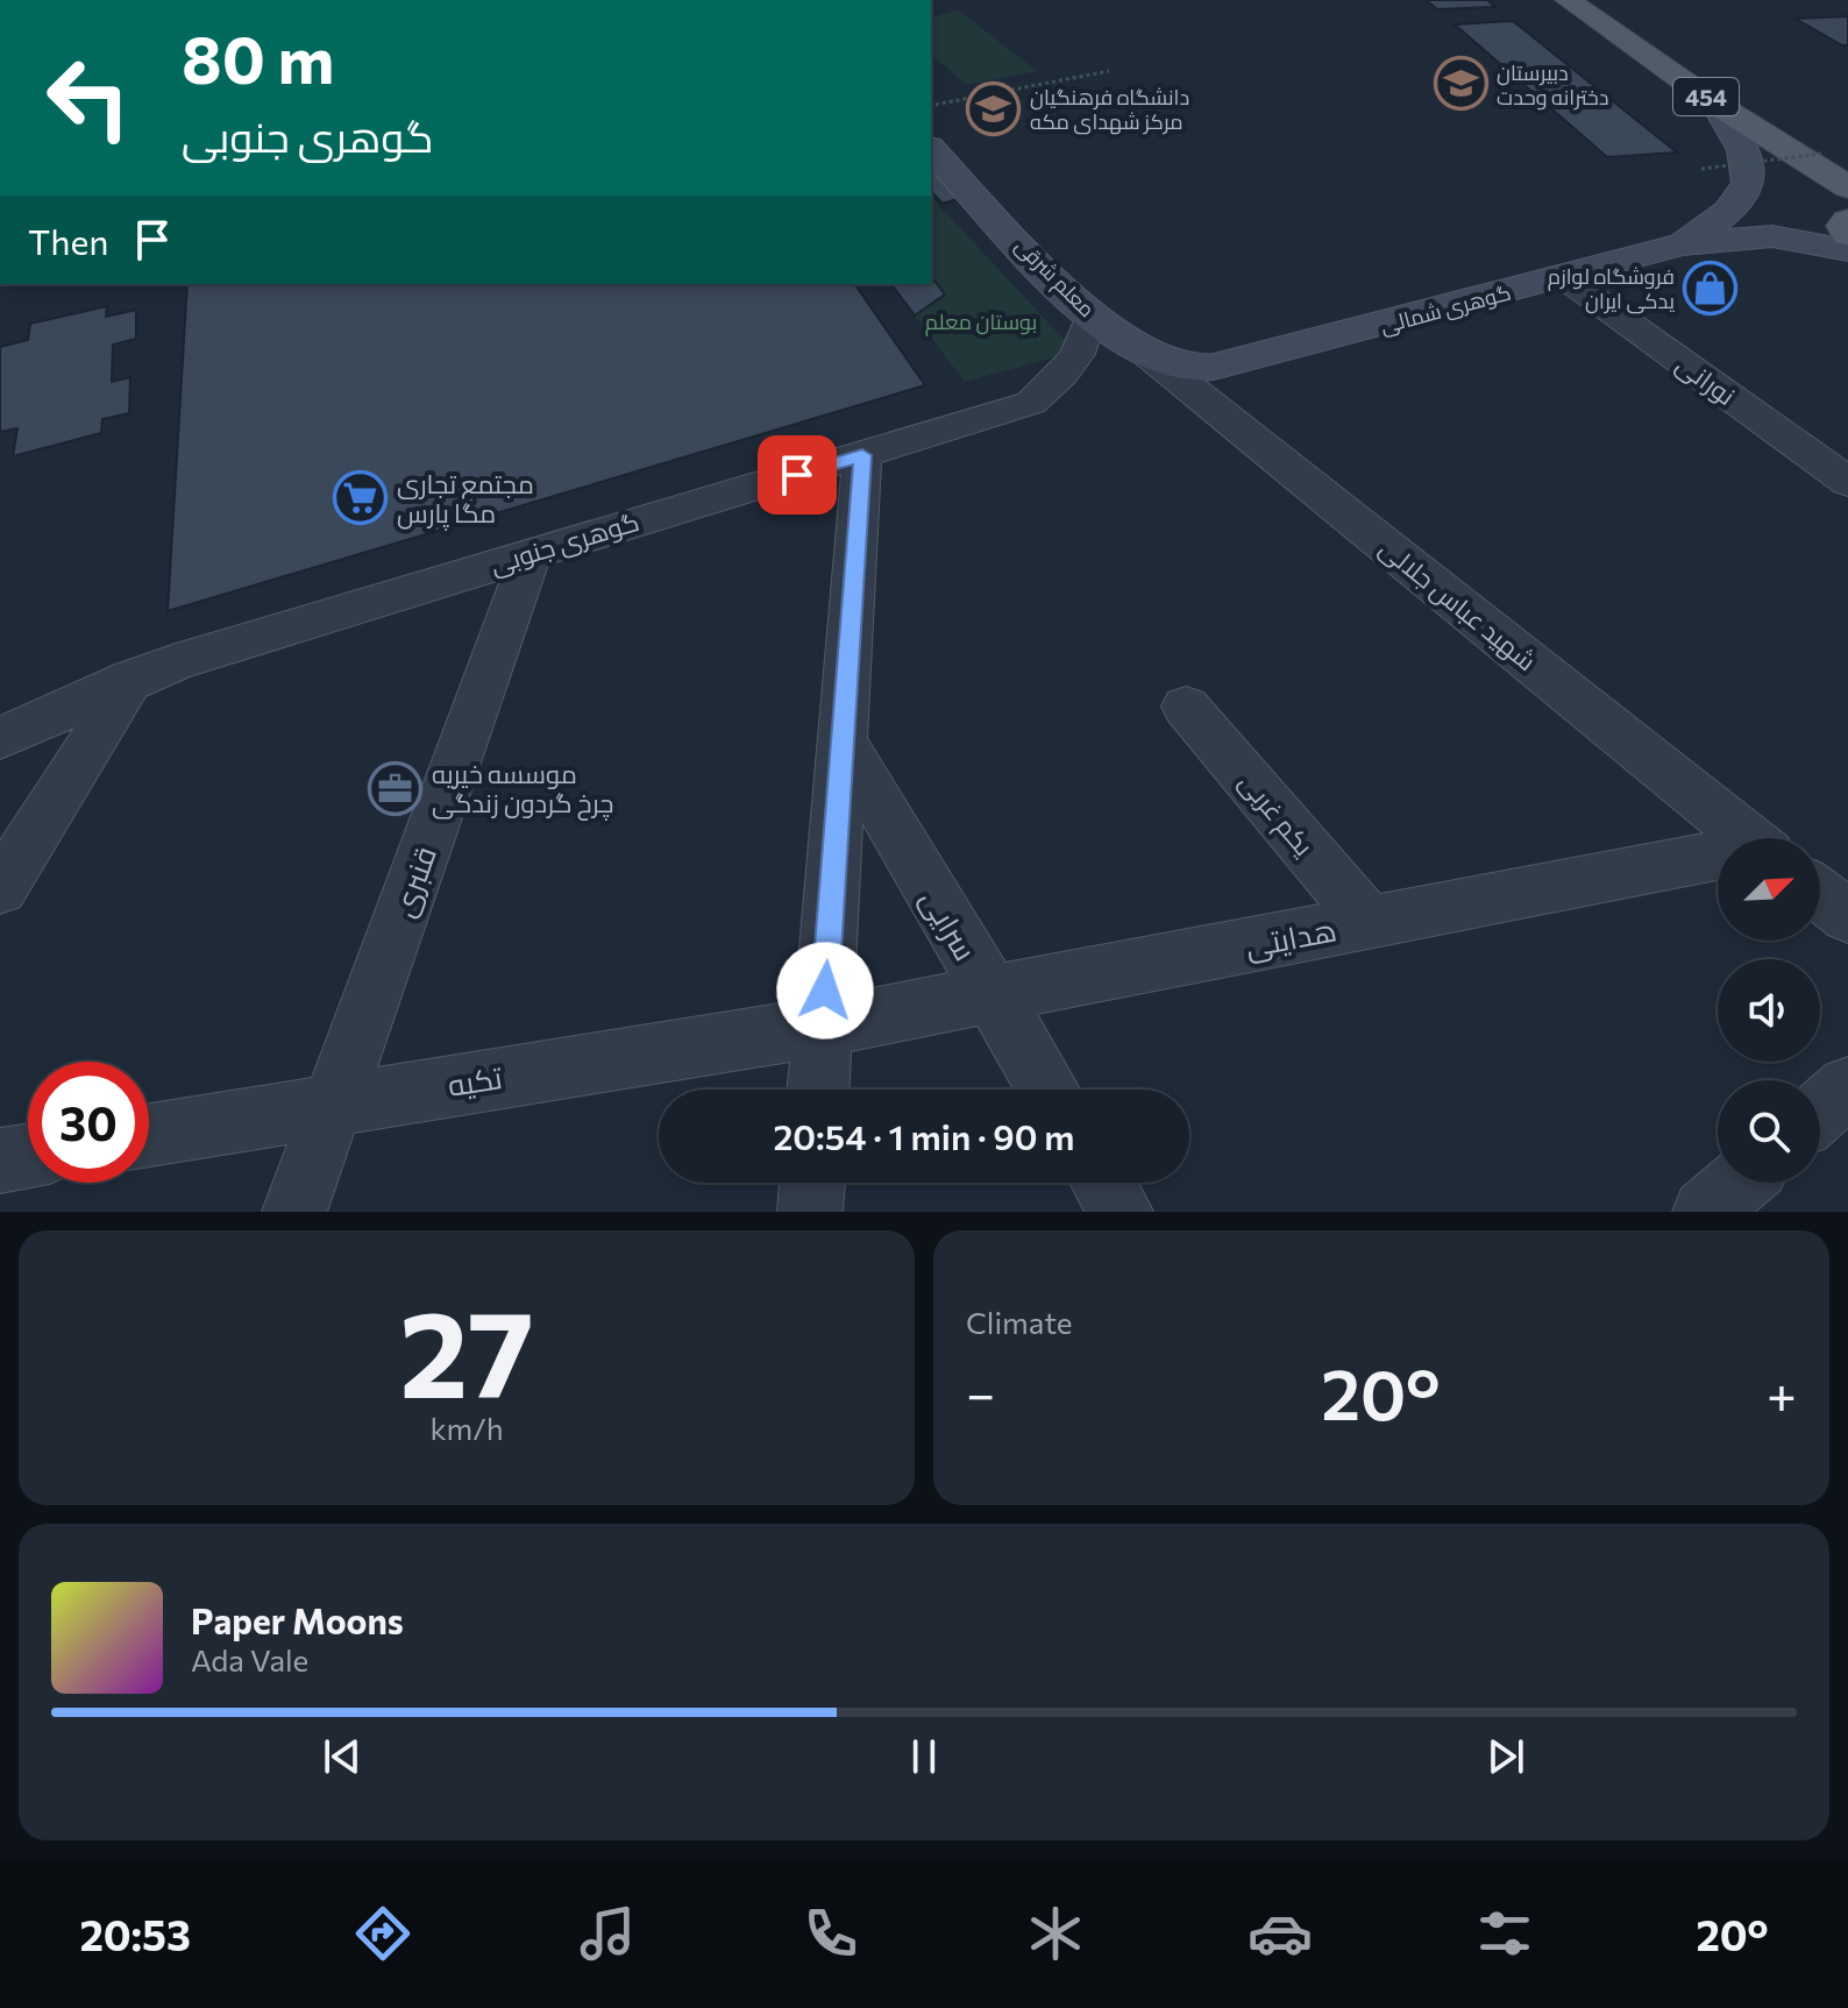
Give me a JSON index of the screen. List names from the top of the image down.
{
  "streets": {
    "main road": ["454", "معلم شرقی", "گوهری شمالی"],
    "street": [
      "نورانی",
      "گوهری جنوبی",
      "شهید عباس جلالی",
      "یکم غربی",
      "قنبری",
      "سرایی",
      "هدایتی",
      "تکیه"
    ]
  },
  "crossings": [
    ["454", "گوهری شمالی"],
    ["معلم شرقی", "گوهری شمالی"],
    ["معلم شرقی", "گوهری جنوبی"],
    ["معلم شرقی", "شهید عباس جلالی"],
    ["گوهری شمالی", "نورانی"],
    ["گوهری جنوبی", "قنبری"],
    ["یکم غربی", "هدایتی"],
    ["قنبری", "تکیه"],
    ["سرایی", "هدایتی"],
    ["هدایتی", "تکیه"]
  ],
  "parks": ["بوستان معلم"],
  "places": {
    "school or university": ["دبیرستان دخترانه وحدت", "دانشگاه فرهنگیان مرکز شهدای مکه"],
    "shop": ["فروشگاه لوازم یدکی ایران"],
    "supermarket": ["مجتمع تجاری مگا پارس"],
    "office": ["موسسه خیریه چرخ گردون زندگی"]
  },
  "north": "top right",
  "page": {
    "turn": ["80 m", "گوهری جنوبی"],
    "then": "Then",
    "limit": "30",
    "trip": "20:54 · 1 min · 90 m",
    "tile": [
      ["27", "km/h"],
      "Climate"
    ],
    "heat": ["−", "20°", "+"],
    "song": ["Paper Moons", "Ada Vale"],
    "tabs": ["20:53", "20°"]
  }
}
